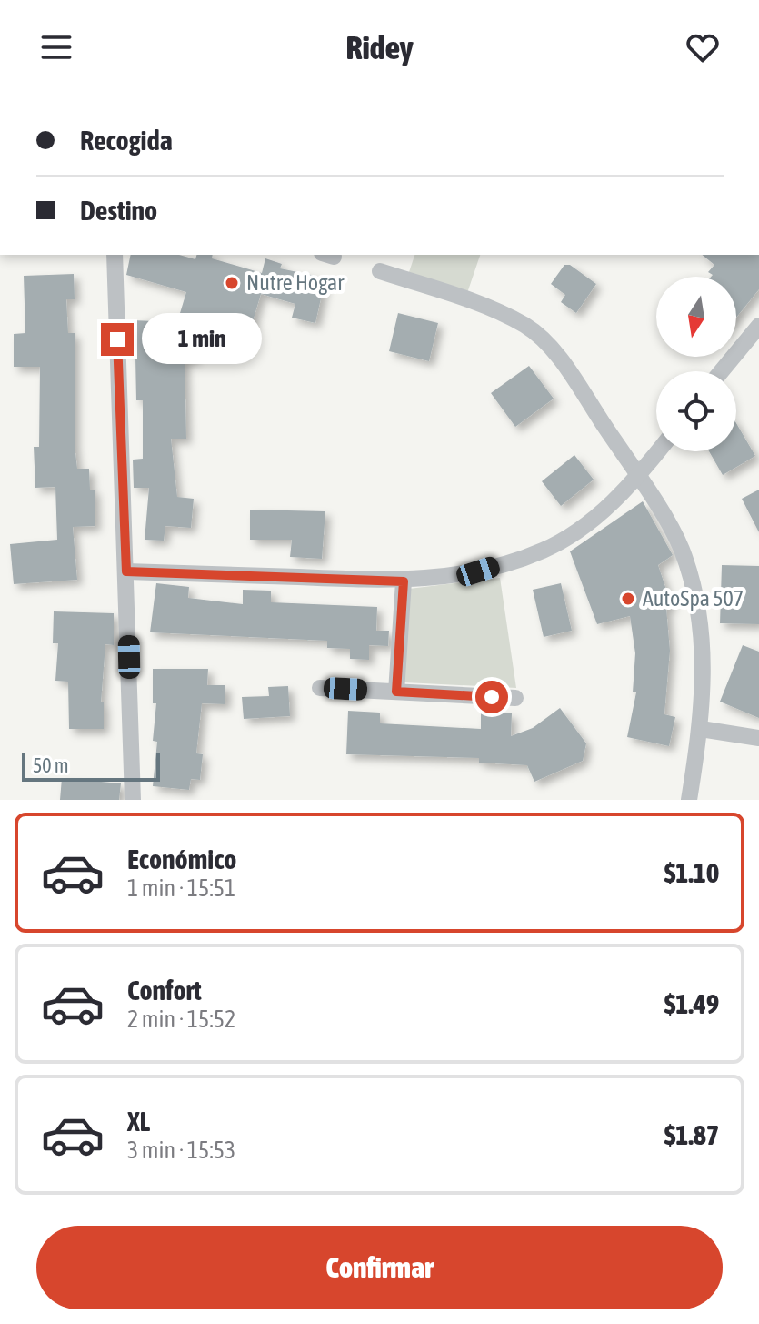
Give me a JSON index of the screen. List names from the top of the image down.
{
  "places": ["Nutre Hogar", "AutoSpa 507"],
  "scale_bar": "50 m",
  "north": "bottom",
  "page": {
    "header": "Ridey",
    "banner": ["Recogida", "Destino"],
    "bubble": "1 min",
    "scale": "50 m",
    "list": [
      {
        "name": "Económico",
        "note": "1 min · 15:51",
        "value": "$1.10"
      },
      {
        "name": "Confort",
        "note": "2 min · 15:52",
        "value": "$1.49"
      },
      {
        "name": "XL",
        "note": "3 min · 15:53",
        "value": "$1.87"
      }
    ],
    "buttons": "Confirmar"
  }
}
